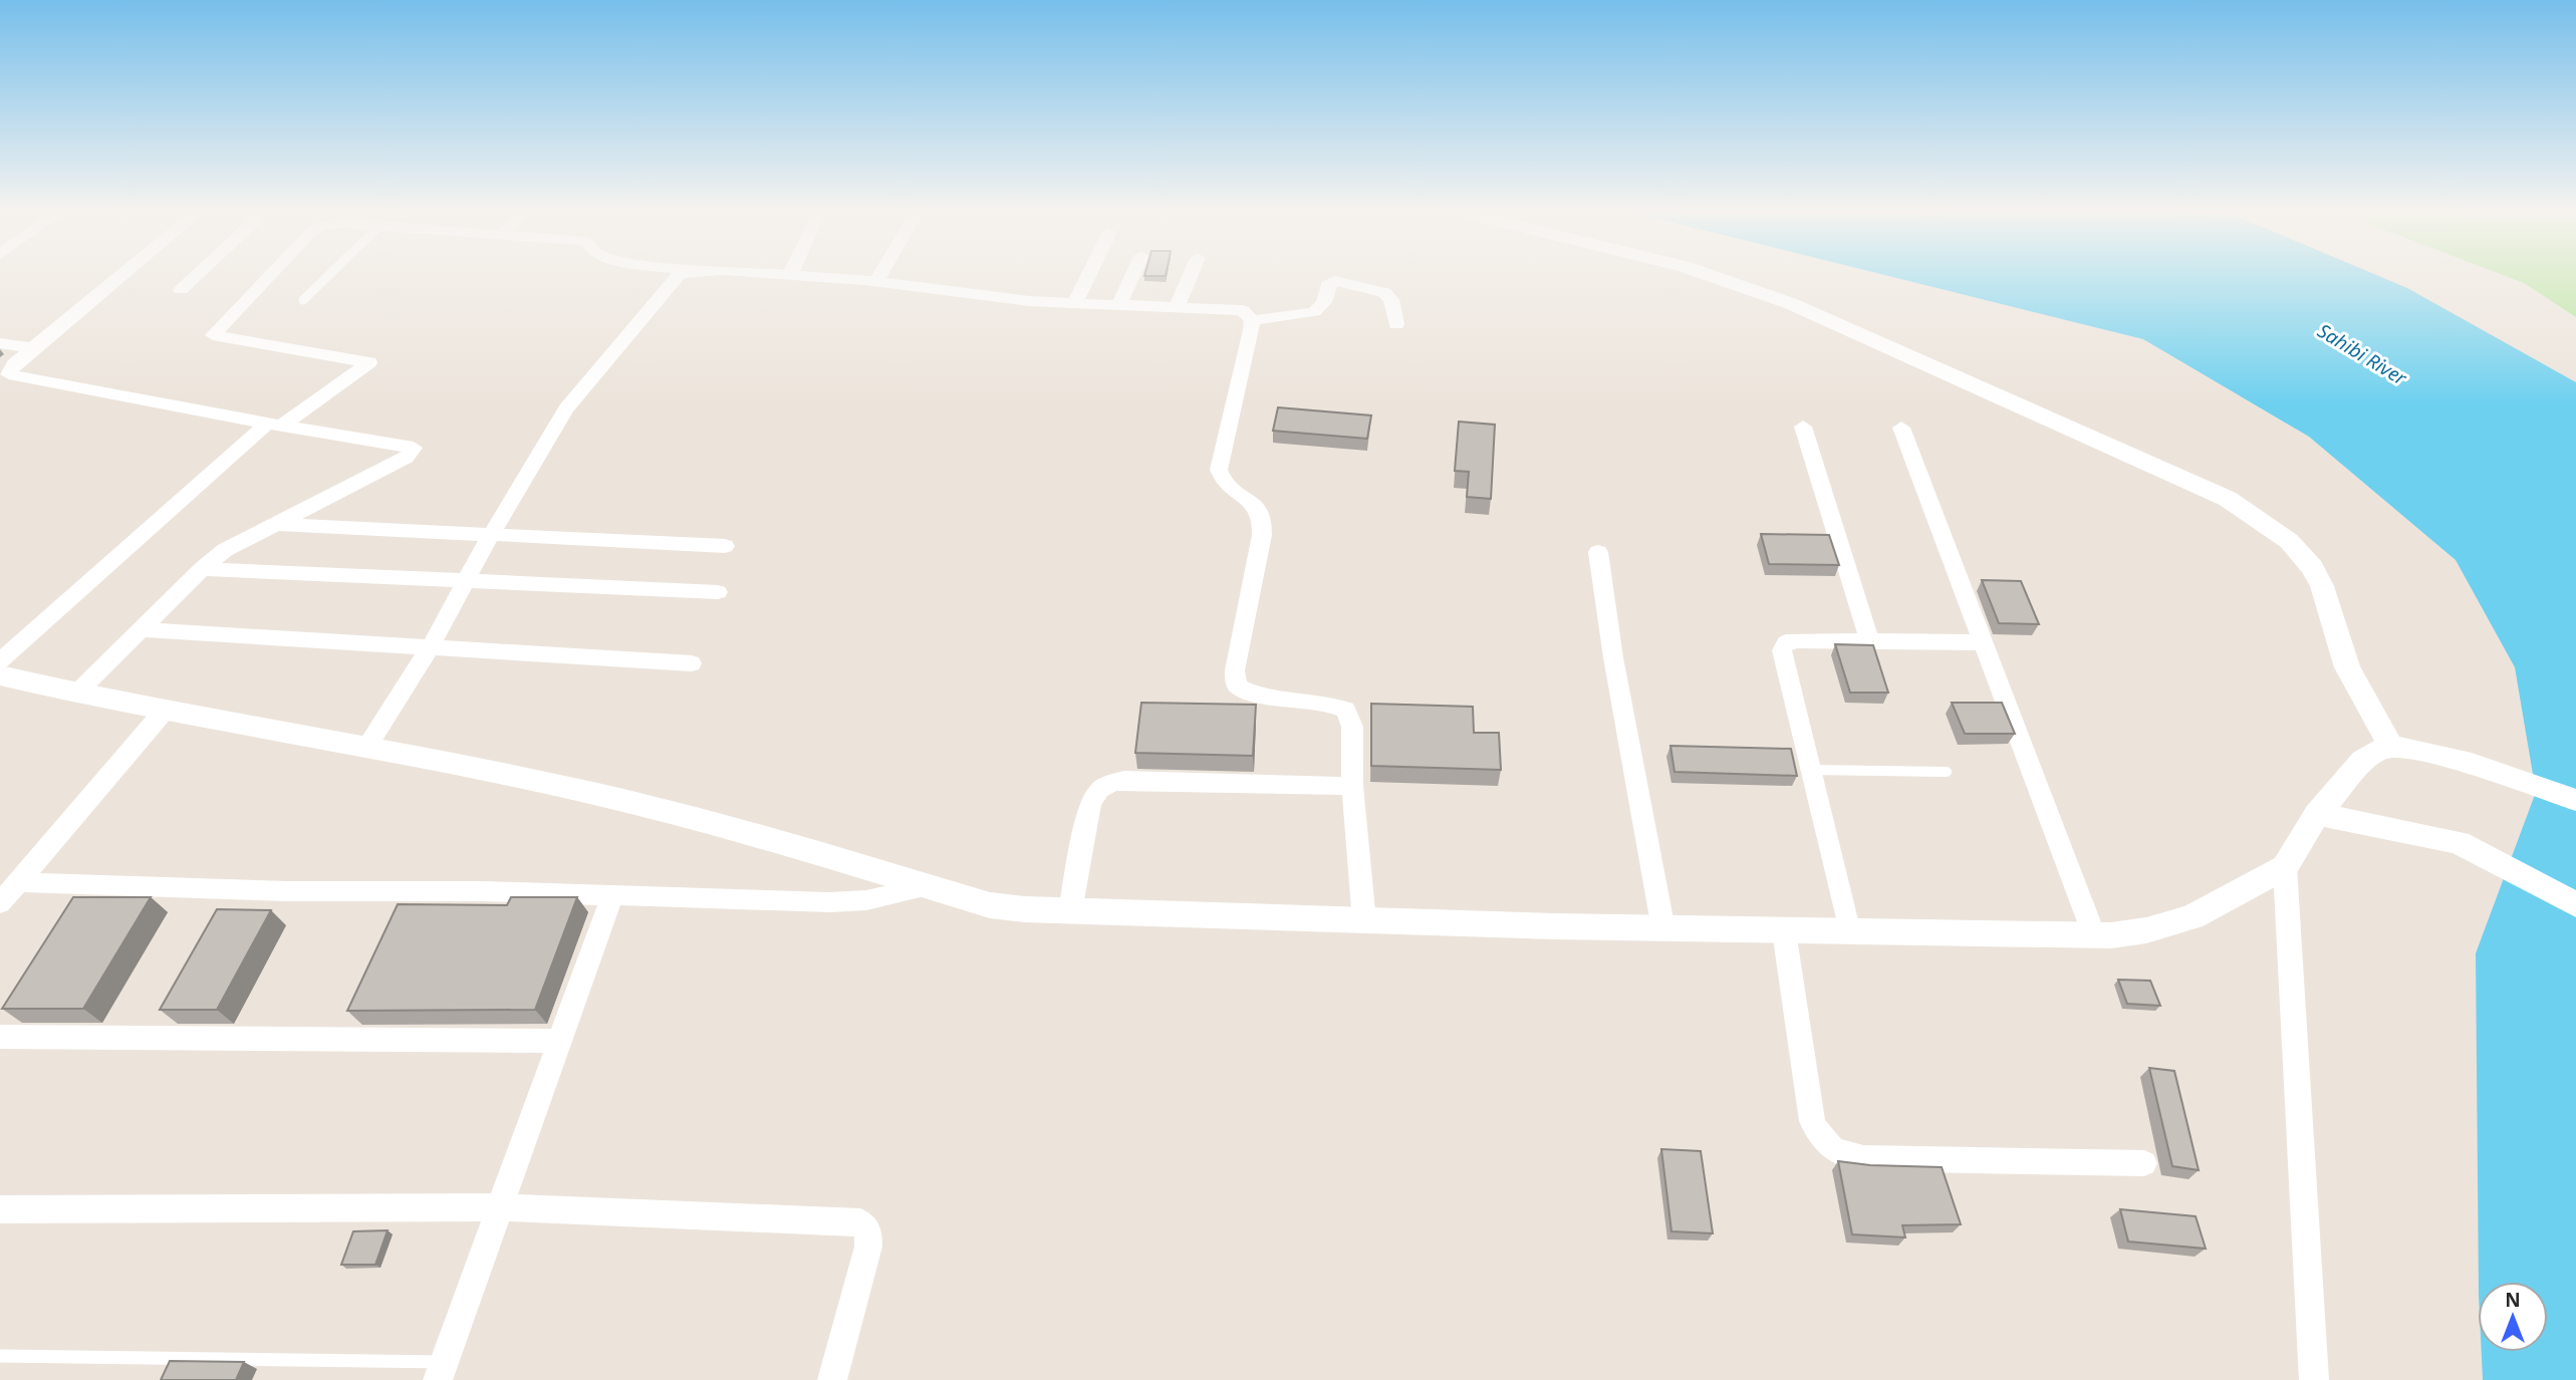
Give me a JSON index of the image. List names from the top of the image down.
{
  "water": ["Sahibi River"],
  "north": "top"
}
